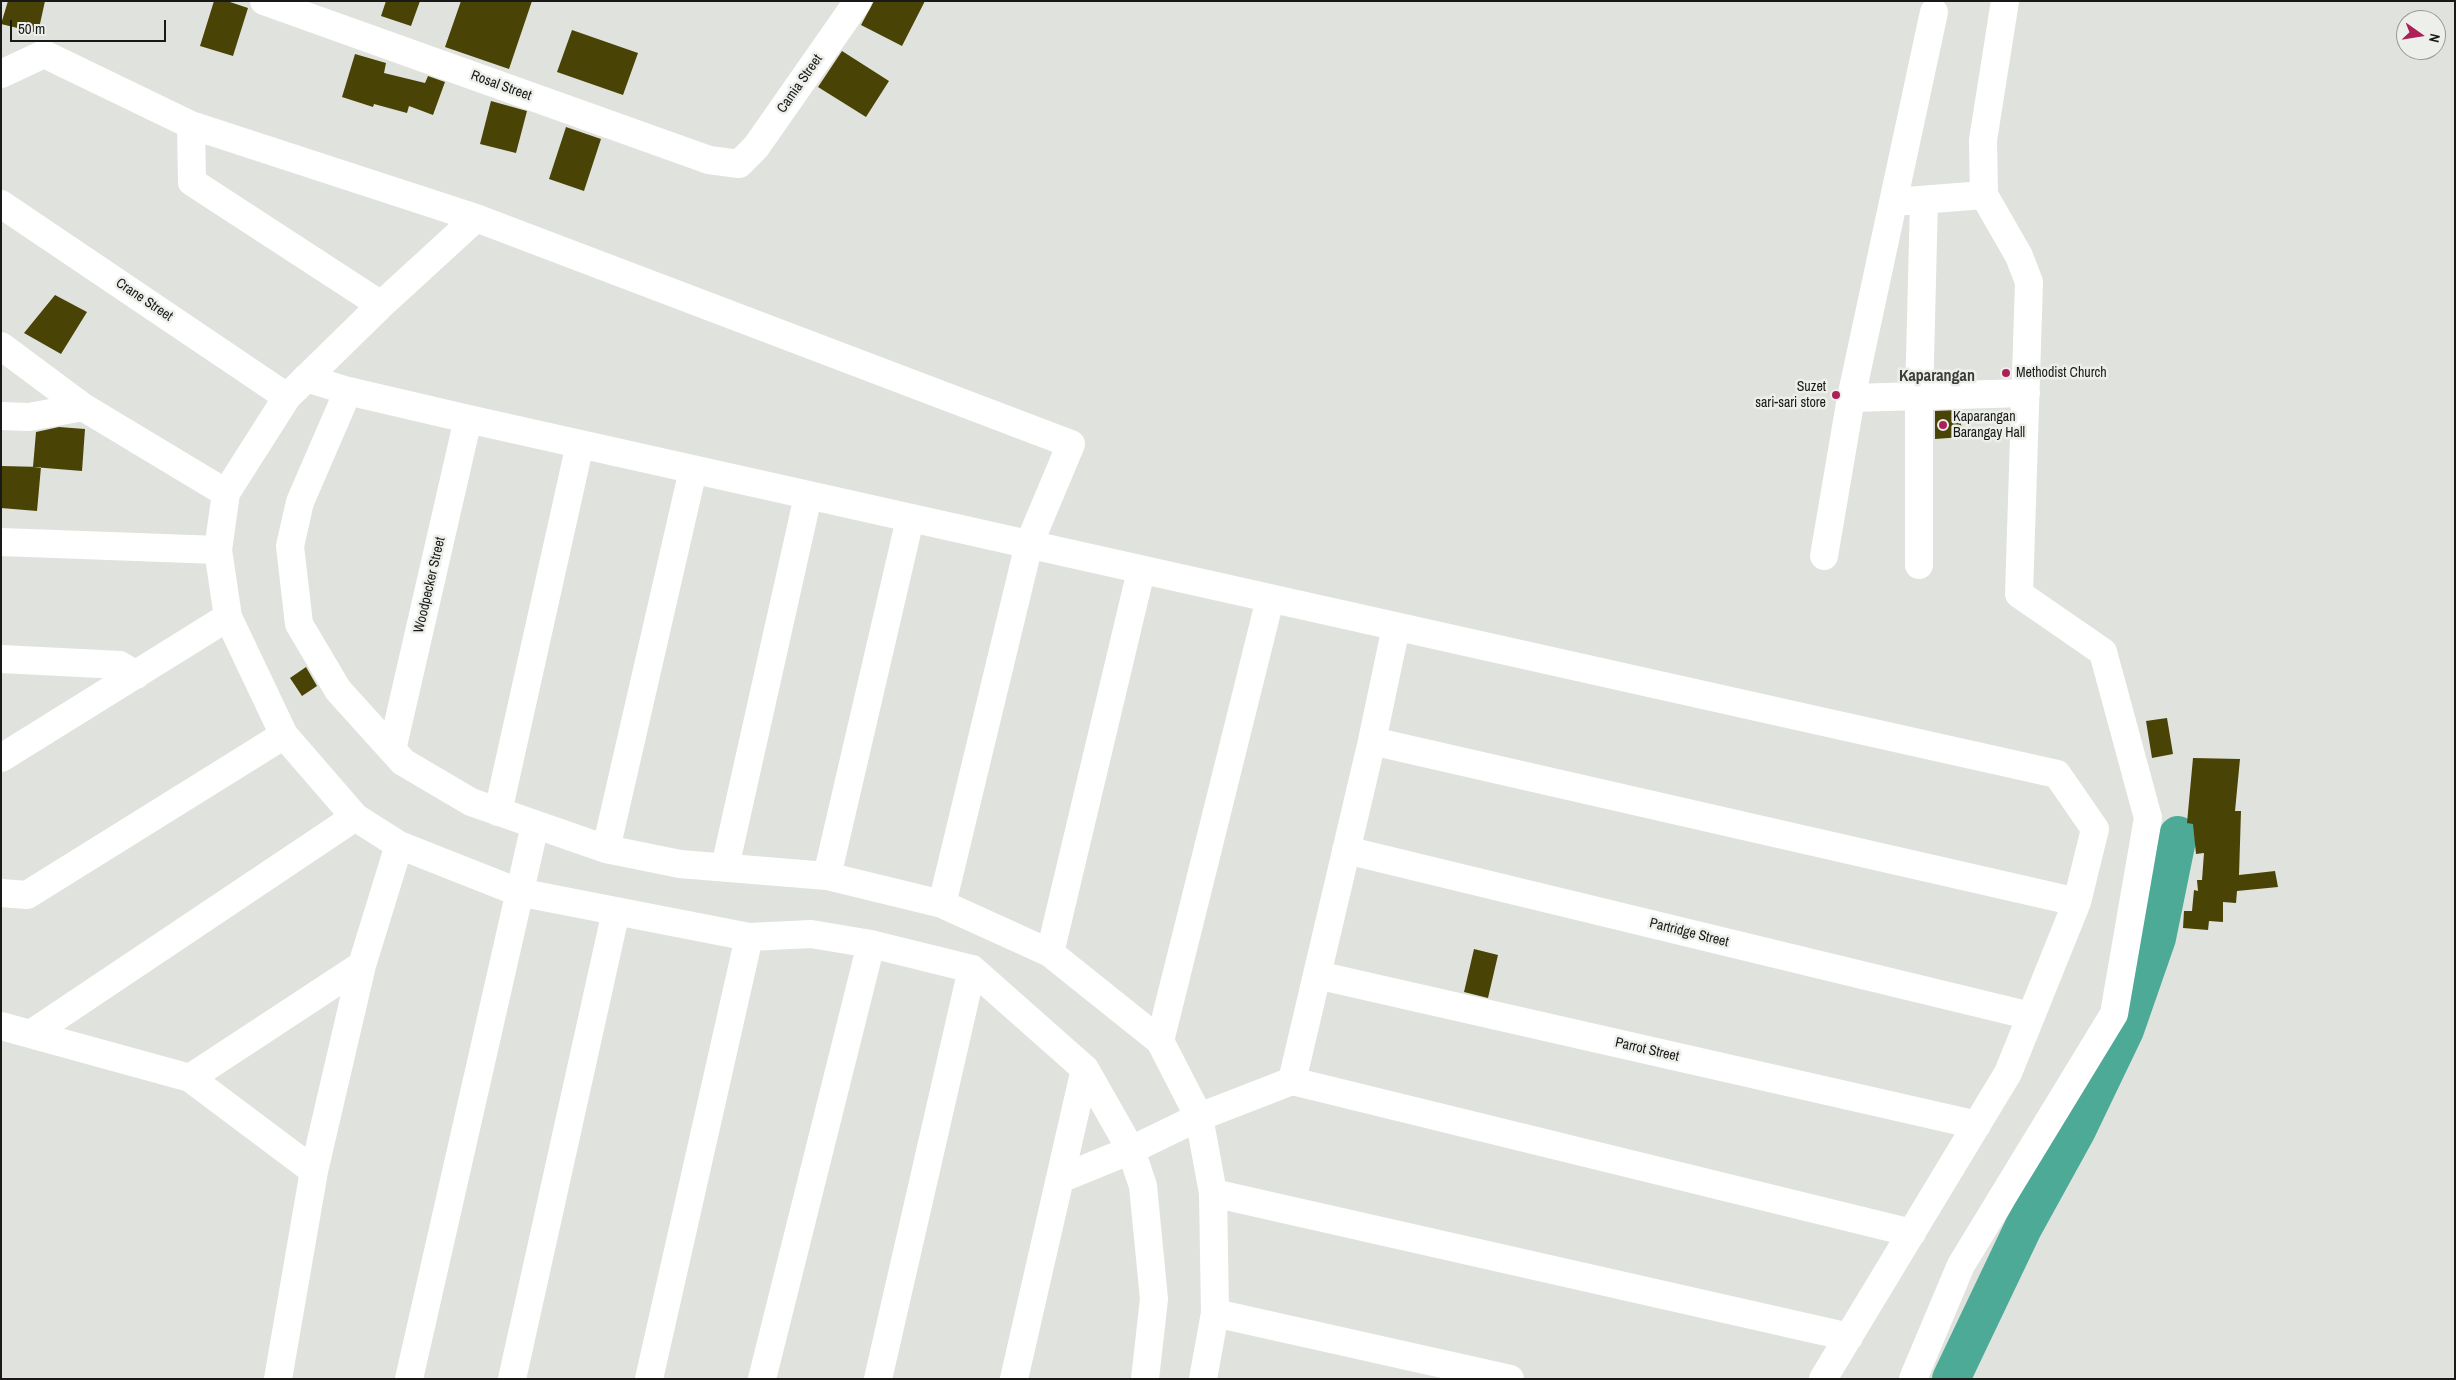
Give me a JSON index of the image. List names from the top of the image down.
{
  "streets": {
    "street": [
      "Camia Street",
      "Rosal Street",
      "Crane Street",
      "Woodpecker Street",
      "Partridge Street",
      "Parrot Street"
    ]
  },
  "crossings": [
    ["Camia Street", "Rosal Street"],
    ["Crane Street", "Woodpecker Street"],
    ["Crane Street", "Partridge Street"],
    ["Crane Street", "Parrot Street"]
  ],
  "districts": ["Kaparangan"],
  "places": ["Methodist Church", "Suzet sari-sari store", "Kaparangan Barangay Hall"],
  "scale_bar": "50 m",
  "north": "right"
}
